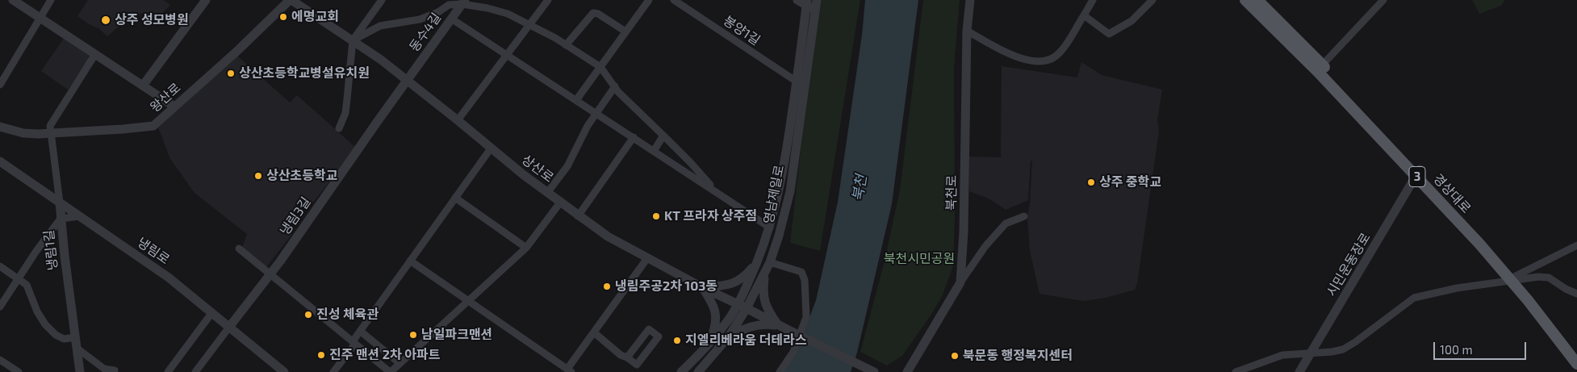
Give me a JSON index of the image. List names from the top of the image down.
{
  "streets": {
    "main road": ["3", "경상대로"],
    "street": [
      "봉양1길",
      "동수4길",
      "왕산로",
      "상산로",
      "북천로",
      "영남제일로",
      "냉림3길",
      "냉림1길",
      "냉림로",
      "시민운동장로"
    ]
  },
  "crossings": [
    ["봉양1길", "영남제일로"],
    ["동수4길", "상산로"],
    ["동수4길", "냉림3길"],
    ["왕산로", "상산로"],
    ["왕산로", "냉림1길"],
    ["상산로", "영남제일로"],
    ["상산로", "냉림3길"],
    ["경상대로", "시민운동장로"],
    ["냉림3길", "냉림로"],
    ["냉림1길", "냉림로"]
  ],
  "water": ["북천"],
  "parks": ["북천시민공원"],
  "places": [
    "에명교회",
    "상주 성모병원",
    "상산초등학교병설유치원",
    "상산초등학교",
    "상주 중학교",
    "KT 프라자 상주점",
    "냉림주공2차 103동",
    "진성 체육관",
    "남일파크맨션",
    "지엘리베라움 더테라스",
    "진주 맨션 2차 아파트",
    "북문동 행정복지센터"
  ],
  "scale_bar": "100 m"
}
